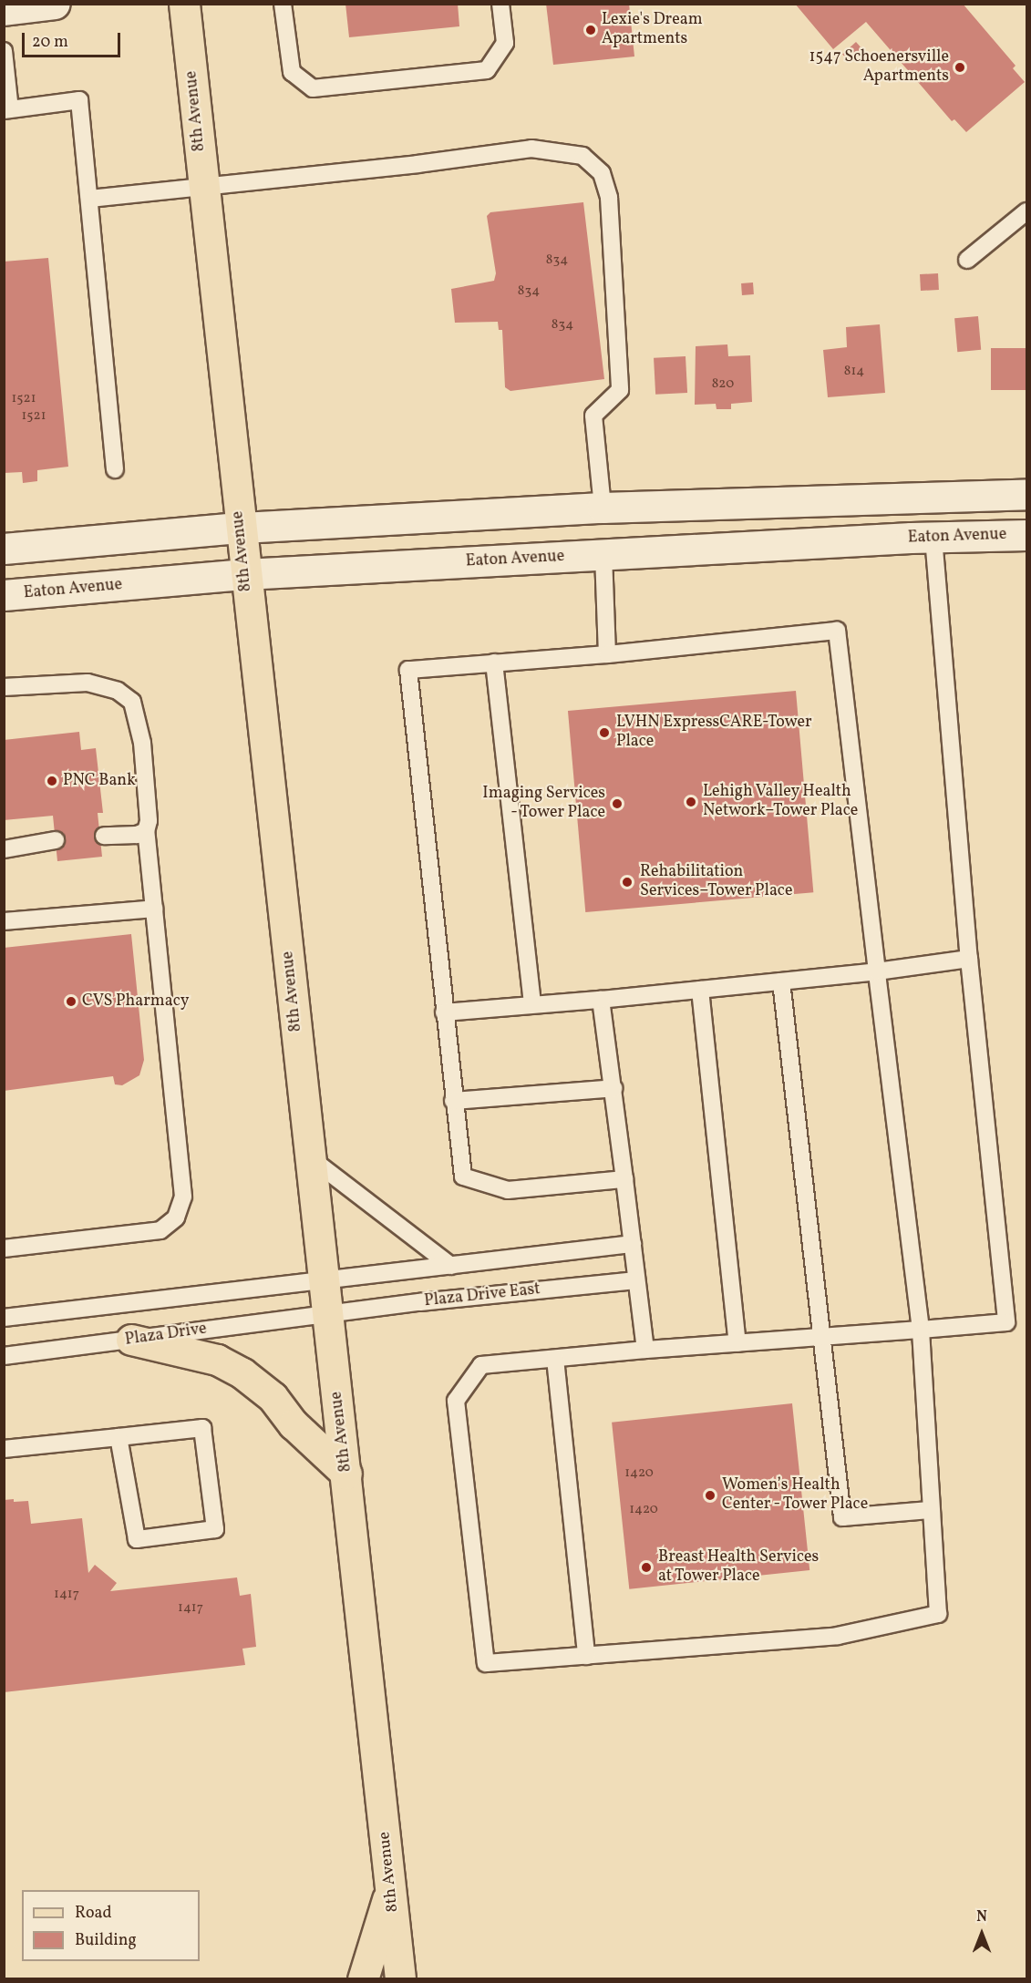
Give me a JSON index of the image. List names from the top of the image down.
{
  "streets": {
    "main road": ["8th Avenue"],
    "street": ["Eaton Avenue"],
    "lane": ["Plaza Drive East", "Plaza Drive"]
  },
  "crossings": [
    ["8th Avenue", "Eaton Avenue"],
    ["8th Avenue", "Plaza Drive East"],
    ["8th Avenue", "Plaza Drive"],
    ["Plaza Drive East", "Plaza Drive"]
  ],
  "places": [
    "Lexie's Dream Apartments",
    "1547 Schoenersville Apartments",
    "LVHN ExpressCARE-Tower Place",
    "PNC Bank",
    "Lehigh Valley Health Network–Tower Place",
    "Imaging Services - Tower Place",
    "Rehabilitation Services–Tower Place",
    "CVS Pharmacy",
    "Women’s Health Center - Tower Place",
    "Breast Health Services at Tower Place"
  ],
  "house_numbers": [
    "834",
    "834",
    "834",
    "814",
    "820",
    "1521",
    "1521",
    "1420",
    "1420",
    "1417",
    "1417"
  ],
  "legend": ["Road", "Building"],
  "scale_bar": "20 m",
  "north": "top"
}
